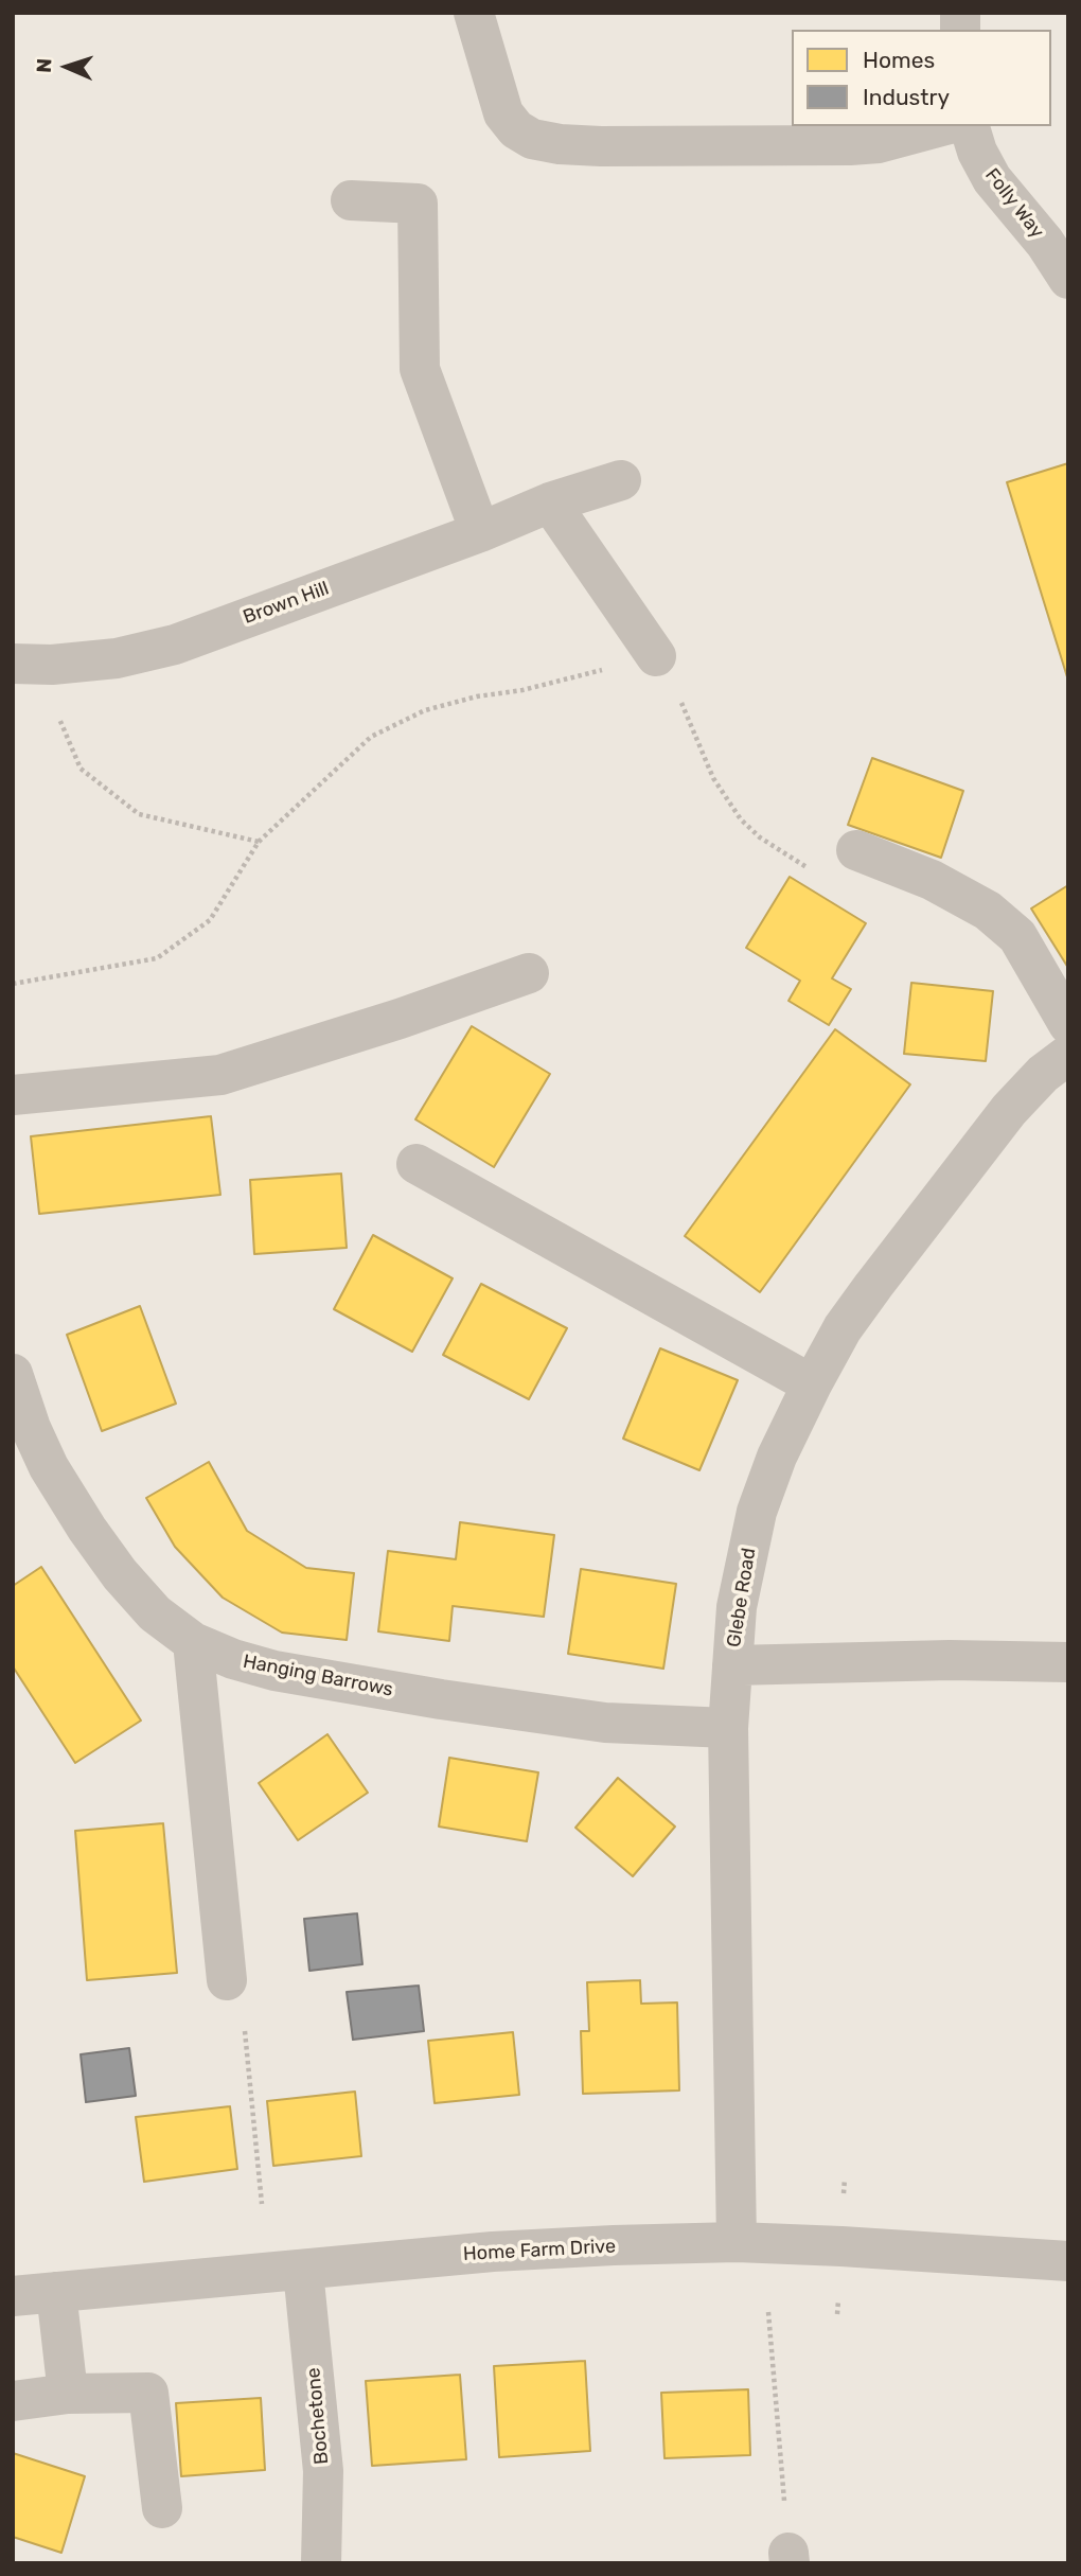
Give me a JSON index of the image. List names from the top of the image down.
{
  "streets": {
    "street": [
      "Folly Way",
      "Brown Hill",
      "Glebe Road",
      "Hanging Barrows",
      "Home Farm Drive",
      "Bochetone"
    ]
  },
  "crossings": [
    ["Glebe Road", "Hanging Barrows"],
    ["Glebe Road", "Home Farm Drive"],
    ["Home Farm Drive", "Bochetone"]
  ],
  "legend": ["Homes", "Industry"],
  "north": "left"
}
